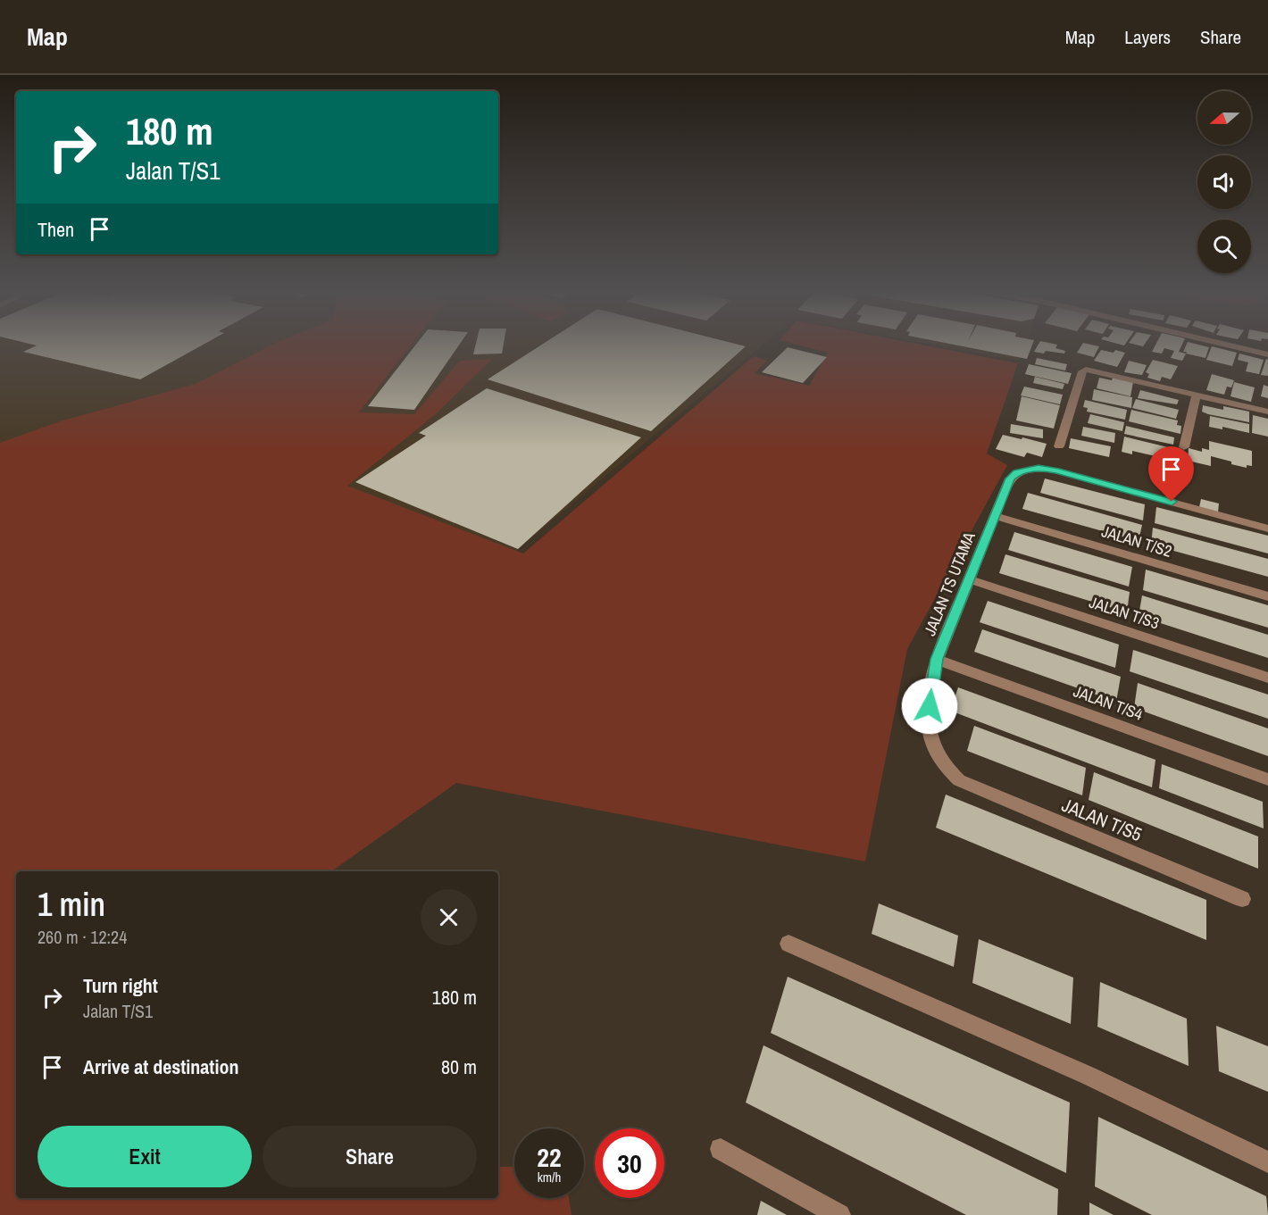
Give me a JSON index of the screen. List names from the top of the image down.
{
  "streets": {
    "street": [
      "JALAN T/S2",
      "JALAN TS UTAMA",
      "JALAN T/S3",
      "JALAN T/S4",
      "JALAN T/S5"
    ]
  },
  "crossings": [
    ["JALAN T/S2", "JALAN TS UTAMA"],
    ["JALAN TS UTAMA", "JALAN T/S3"],
    ["JALAN TS UTAMA", "JALAN T/S4"],
    ["JALAN TS UTAMA", "JALAN T/S5"]
  ],
  "north": "left",
  "page": {
    "header": "Map",
    "nav": ["Map", "Layers", "Share"],
    "turn": ["180 m", "Jalan T/S1"],
    "then": "Then",
    "heading": ["1 min", "260 m · 12:24"],
    "list": [
      {
        "name": "Turn right",
        "note": "Jalan T/S1",
        "value": "180 m"
      },
      {
        "name": "Arrive at destination",
        "value": "80 m"
      }
    ],
    "buttons": ["Exit", "Share"],
    "speed": "22 km/h",
    "limit": "30"
  }
}
